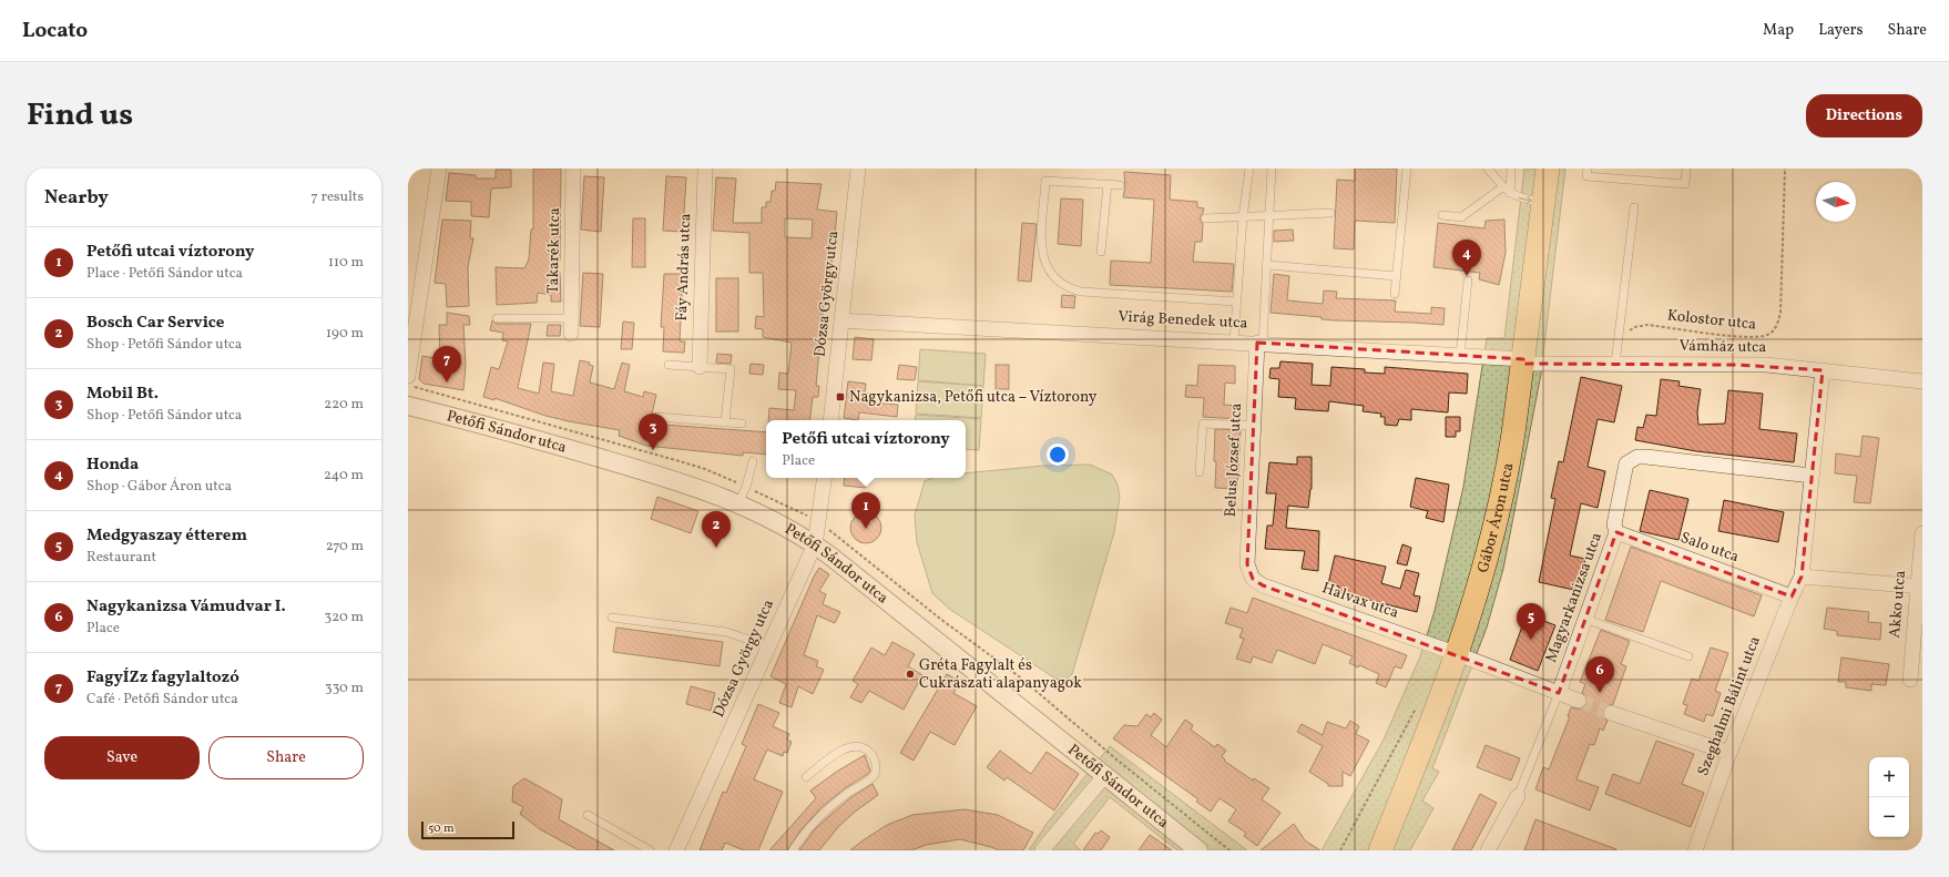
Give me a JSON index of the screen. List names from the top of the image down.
{
  "streets": {
    "main road": ["Gábor Áron utca"],
    "street": [
      "Takarék utca",
      "Fáy András utca",
      "Dózsa György utca",
      "Virág Benedek utca",
      "Vámház utca",
      "Petőfi Sándor utca",
      "Belus József utca",
      "Salo utca",
      "Magyarkanizsa utca",
      "Halvax utca",
      "Akko utca",
      "Szeghalmi Bálint utca"
    ],
    "path": ["Kolostor utca"]
  },
  "crossings": [
    ["Dózsa György utca", "Virág Benedek utca"],
    ["Dózsa György utca", "Petőfi Sándor utca"],
    ["Virág Benedek utca", "Vámház utca"],
    ["Virág Benedek utca", "Belus József utca"],
    ["Virág Benedek utca", "Gábor Áron utca"],
    ["Vámház utca", "Gábor Áron utca"],
    ["Belus József utca", "Halvax utca"],
    ["Gábor Áron utca", "Halvax utca"],
    ["Salo utca", "Magyarkanizsa utca"],
    ["Salo utca", "Szeghalmi Bálint utca"],
    ["Magyarkanizsa utca", "Halvax utca"]
  ],
  "places": {
    "transit": ["Nagykanizsa, Petőfi utca – Víztorony"],
    "other": ["Gréta Fagylalt és Cukrászati alapanyagok"]
  },
  "scale_bar": "50 m",
  "north": "right",
  "page": {
    "header": "Locato",
    "nav": ["Map", "Layers", "Share"],
    "title": "Find us",
    "buttons": [
      "Directions",
      ["Save", "Share"]
    ],
    "heading": ["Nearby", "7 results"],
    "list": [
      {
        "mark": "1",
        "name": "Petőfi utcai víztorony",
        "note": "Place · Petőfi Sándor utca",
        "value": "110 m"
      },
      {
        "mark": "2",
        "name": "Bosch Car Service",
        "note": "Shop · Petőfi Sándor utca",
        "value": "190 m"
      },
      {
        "mark": "3",
        "name": "Mobil Bt.",
        "note": "Shop · Petőfi Sándor utca",
        "value": "220 m"
      },
      {
        "mark": "4",
        "name": "Honda",
        "note": "Shop · Gábor Áron utca",
        "value": "240 m"
      },
      {
        "mark": "5",
        "name": "Medgyaszay étterem",
        "note": "Restaurant",
        "value": "270 m"
      },
      {
        "mark": "6",
        "name": "Nagykanizsa Vámudvar I.",
        "note": "Place",
        "value": "320 m"
      },
      {
        "mark": "7",
        "name": "FagyÍZz fagylaltozó",
        "note": "Café · Petőfi Sándor utca",
        "value": "330 m"
      }
    ],
    "pins": [
      "4",
      "7",
      "3",
      "1",
      "2",
      "5",
      "6"
    ],
    "popup": ["Petőfi utcai víztorony", "Place"],
    "map_buttons": ["+", "−"],
    "scale": "50 m"
  }
}
